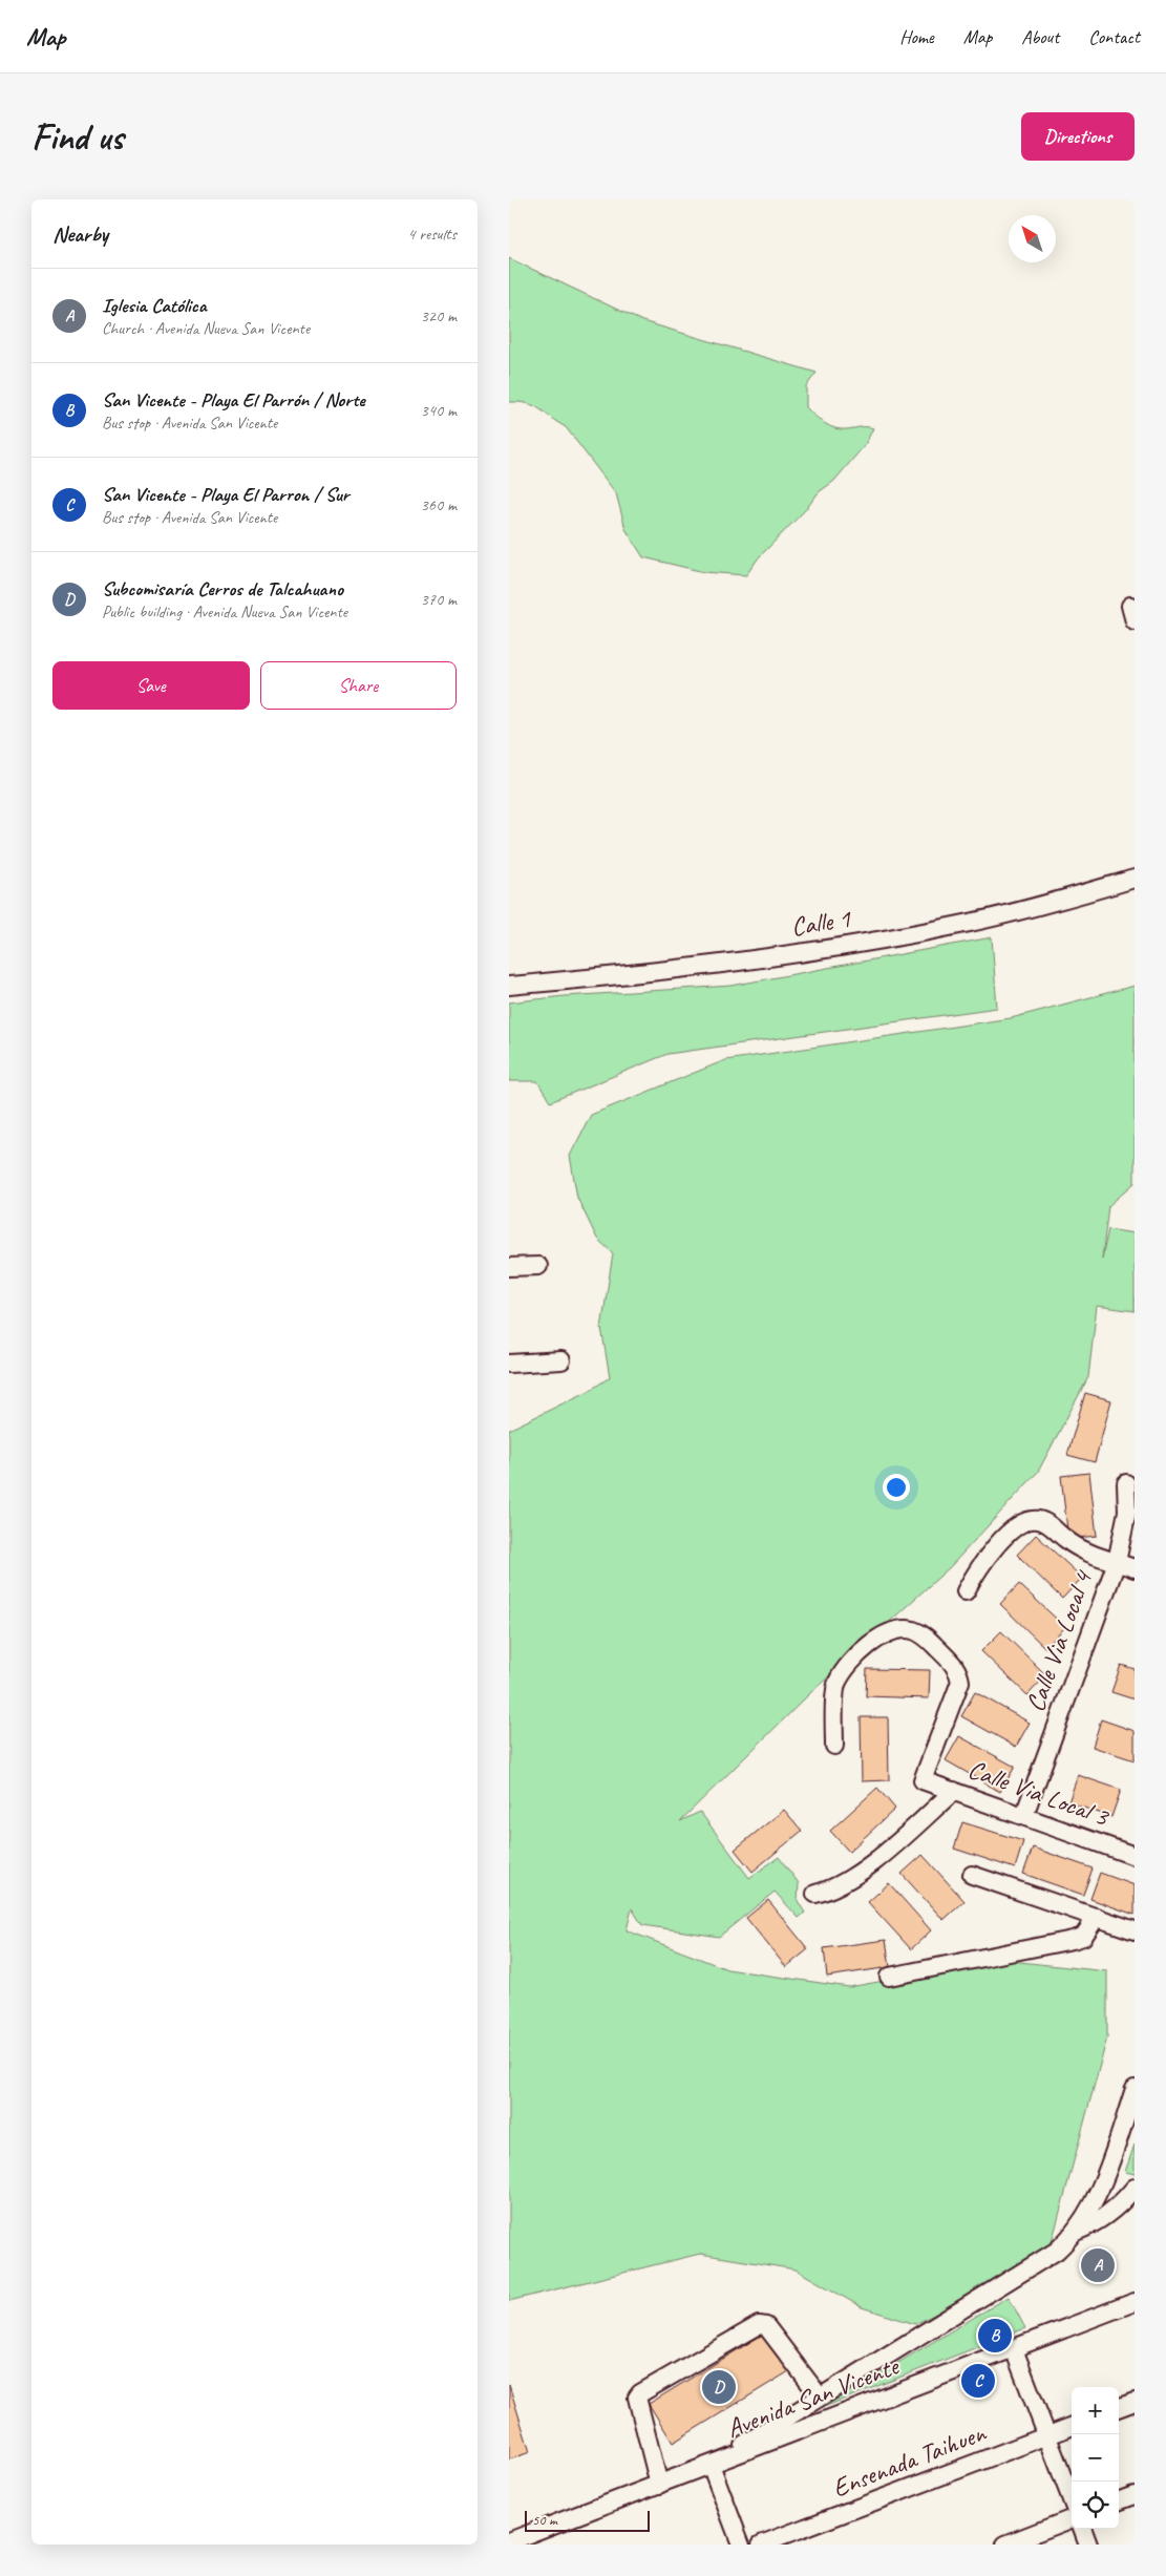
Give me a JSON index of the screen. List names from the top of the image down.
{
  "streets": {
    "street": [
      "Calle 1",
      "Calle Via Local 4",
      "Calle Via Local 3",
      "Avenida San Vicente",
      "Ensenada Taihuen"
    ]
  },
  "crossings": [
    ["Calle Via Local 4", "Calle Via Local 3"]
  ],
  "scale_bar": "50 m",
  "north": "top left",
  "page": {
    "header": "Map",
    "nav": [
      "Home",
      "Map",
      "About",
      "Contact"
    ],
    "buttons": [
      "Directions",
      ["Save", "Share"]
    ],
    "title": "Find us",
    "heading": ["Nearby", "4 results"],
    "list": [
      {
        "mark": "A",
        "name": "Iglesia Católica",
        "note": "Church · Avenida Nueva San Vicente",
        "value": "320 m"
      },
      {
        "mark": "B",
        "name": "San Vicente - Playa El Parrón / Norte",
        "note": "Bus stop · Avenida San Vicente",
        "value": "340 m"
      },
      {
        "mark": "C",
        "name": "San Vicente - Playa El Parron / Sur",
        "note": "Bus stop · Avenida San Vicente",
        "value": "360 m"
      },
      {
        "mark": "D",
        "name": "Subcomisaría Cerros de Talcahuano",
        "note": "Public building · Avenida Nueva San Vicente",
        "value": "370 m"
      }
    ],
    "pins": [
      "A",
      "B",
      "C",
      "D"
    ],
    "map_buttons": ["+", "−"],
    "scale": "50 m"
  }
}
